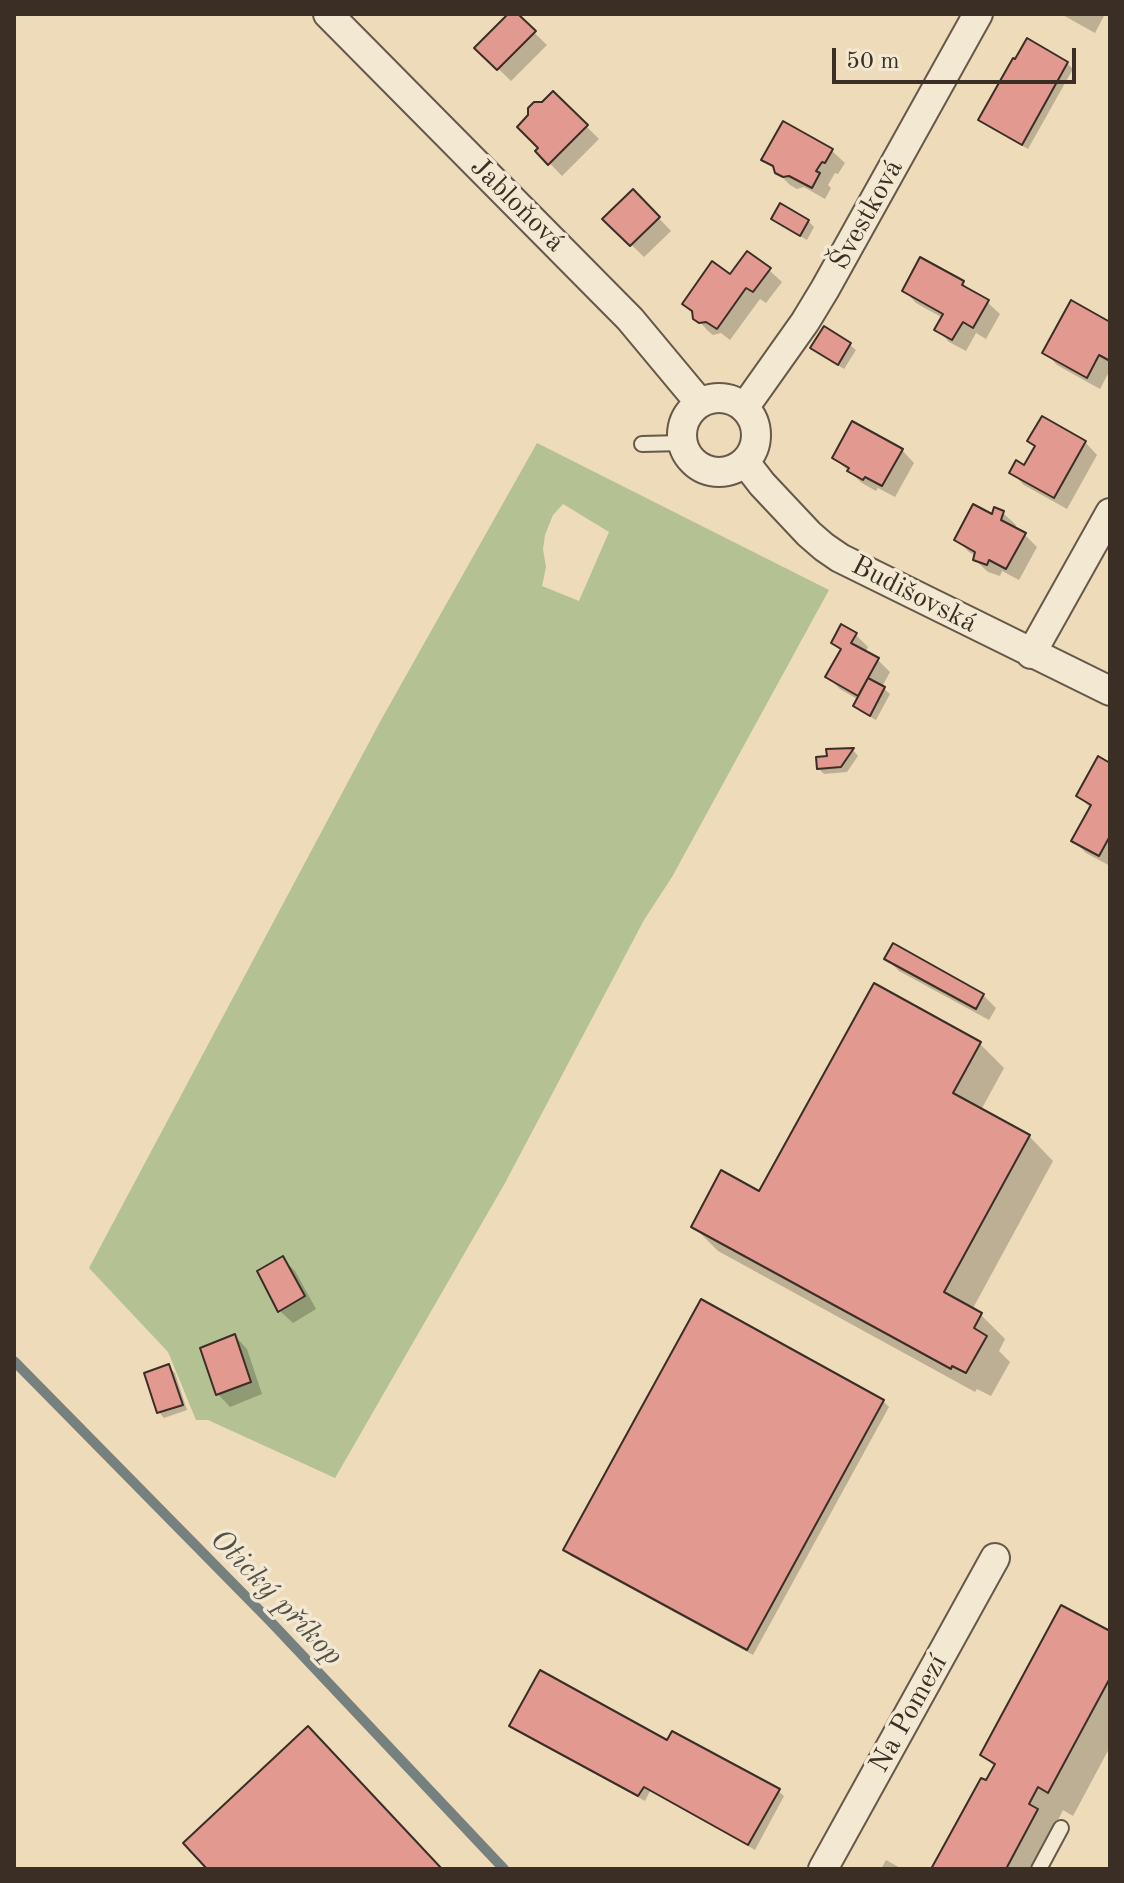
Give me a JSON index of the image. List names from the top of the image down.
{
  "streets": {
    "street": [
      "Jabloňová",
      "Švestková",
      "Budišovská",
      "Na Pomezí"
    ]
  },
  "crossings": [
    ["Jabloňová", "Švestková"],
    ["Jabloňová", "Budišovská"],
    ["Švestková", "Budišovská"]
  ],
  "water": ["Otický příkop"],
  "scale_bar": "50 m"
}
